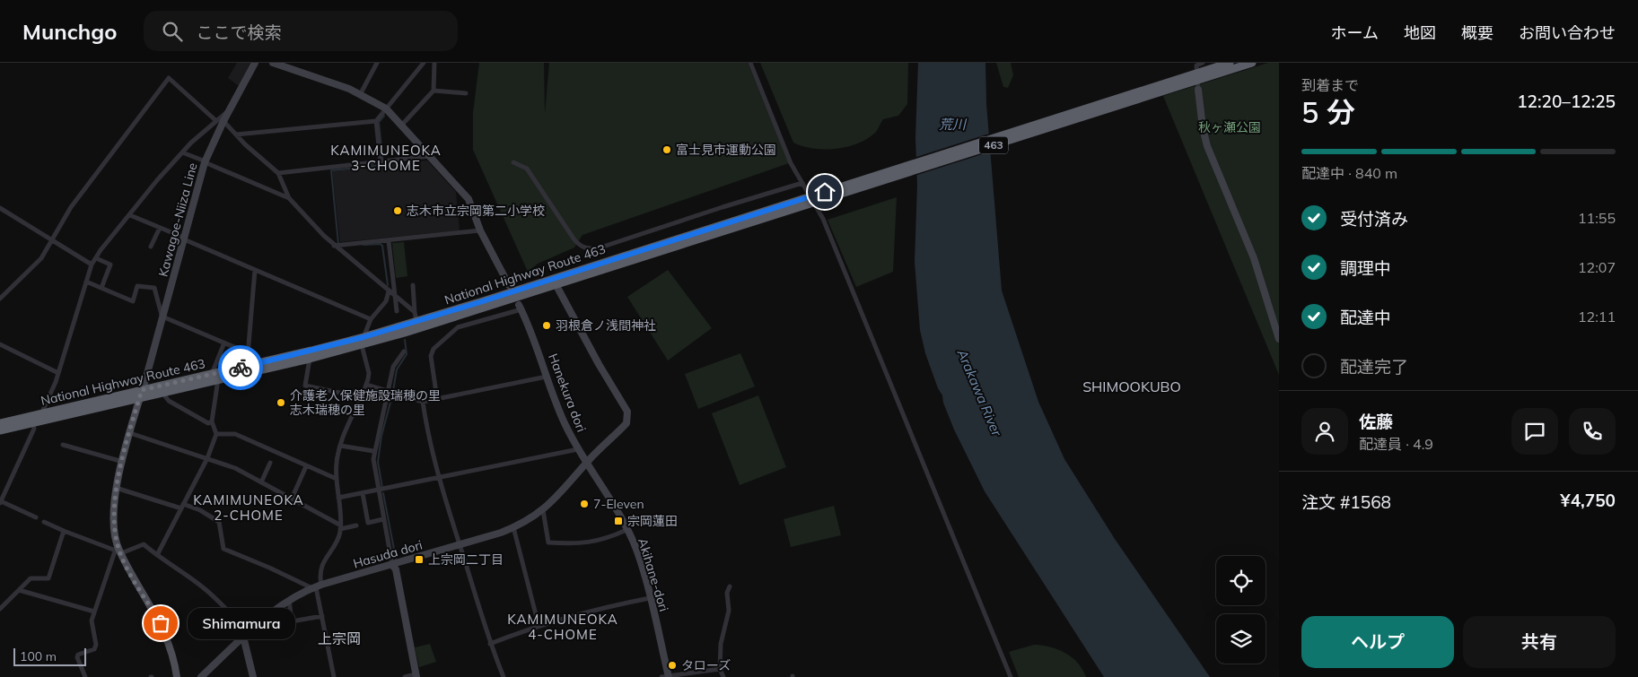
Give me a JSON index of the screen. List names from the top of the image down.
{
  "streets": {
    "highway": ["463", "National Highway Route 463"],
    "street": [
      "Kawagoe-Niiza Line",
      "Hanekura dori",
      "Hasuda dori",
      "Akihane-dori"
    ]
  },
  "crossings": [
    ["Kawagoe-Niiza Line", "National Highway Route 463"],
    ["National Highway Route 463", "Hasuda dori"],
    ["Hanekura dori", "Hasuda dori"],
    ["Hanekura dori", "Akihane-dori"],
    ["Hasuda dori", "Akihane-dori"]
  ],
  "districts": [
    "KAMIMUNEOKA 3-CHOME",
    "SHIMOOKUBO",
    "KAMIMUNEOKA 2-CHOME",
    "KAMIMUNEOKA 4-CHOME",
    "上宗岡"
  ],
  "water": ["荒川", "Arakawa River"],
  "parks": ["秋ヶ瀬公園"],
  "places": {
    "other": [
      "富士見市運動公園",
      "志木市立宗岡第二小学校",
      "羽根倉ノ浅間神社",
      "介護老人保健施設瑞穂の里 志木瑞穂の里",
      "7-Eleven",
      "Shimamura",
      "タローズ"
    ],
    "transit": ["宗岡蓮田", "上宗岡二丁目"]
  },
  "scale_bar": "100 m",
  "page": {
    "header": "Munchgo",
    "search": "ここで検索",
    "nav": [
      "ホーム",
      "地図",
      "概要",
      "お問い合わせ"
    ],
    "heading": ["5 分", "到着まで", "12:20–12:25"],
    "panel": [
      "佐藤",
      "配達員 · 4.9",
      "注文 #1568",
      "¥4,750"
    ],
    "bar": "配達中 · 840 m",
    "list": [
      ["受付済み", "11:55"],
      ["調理中", "12:07"],
      ["配達中", "12:11"],
      "配達完了"
    ],
    "buttons": ["ヘルプ", "共有"],
    "bubble": "Shimamura",
    "scale": "100 m"
  }
}
